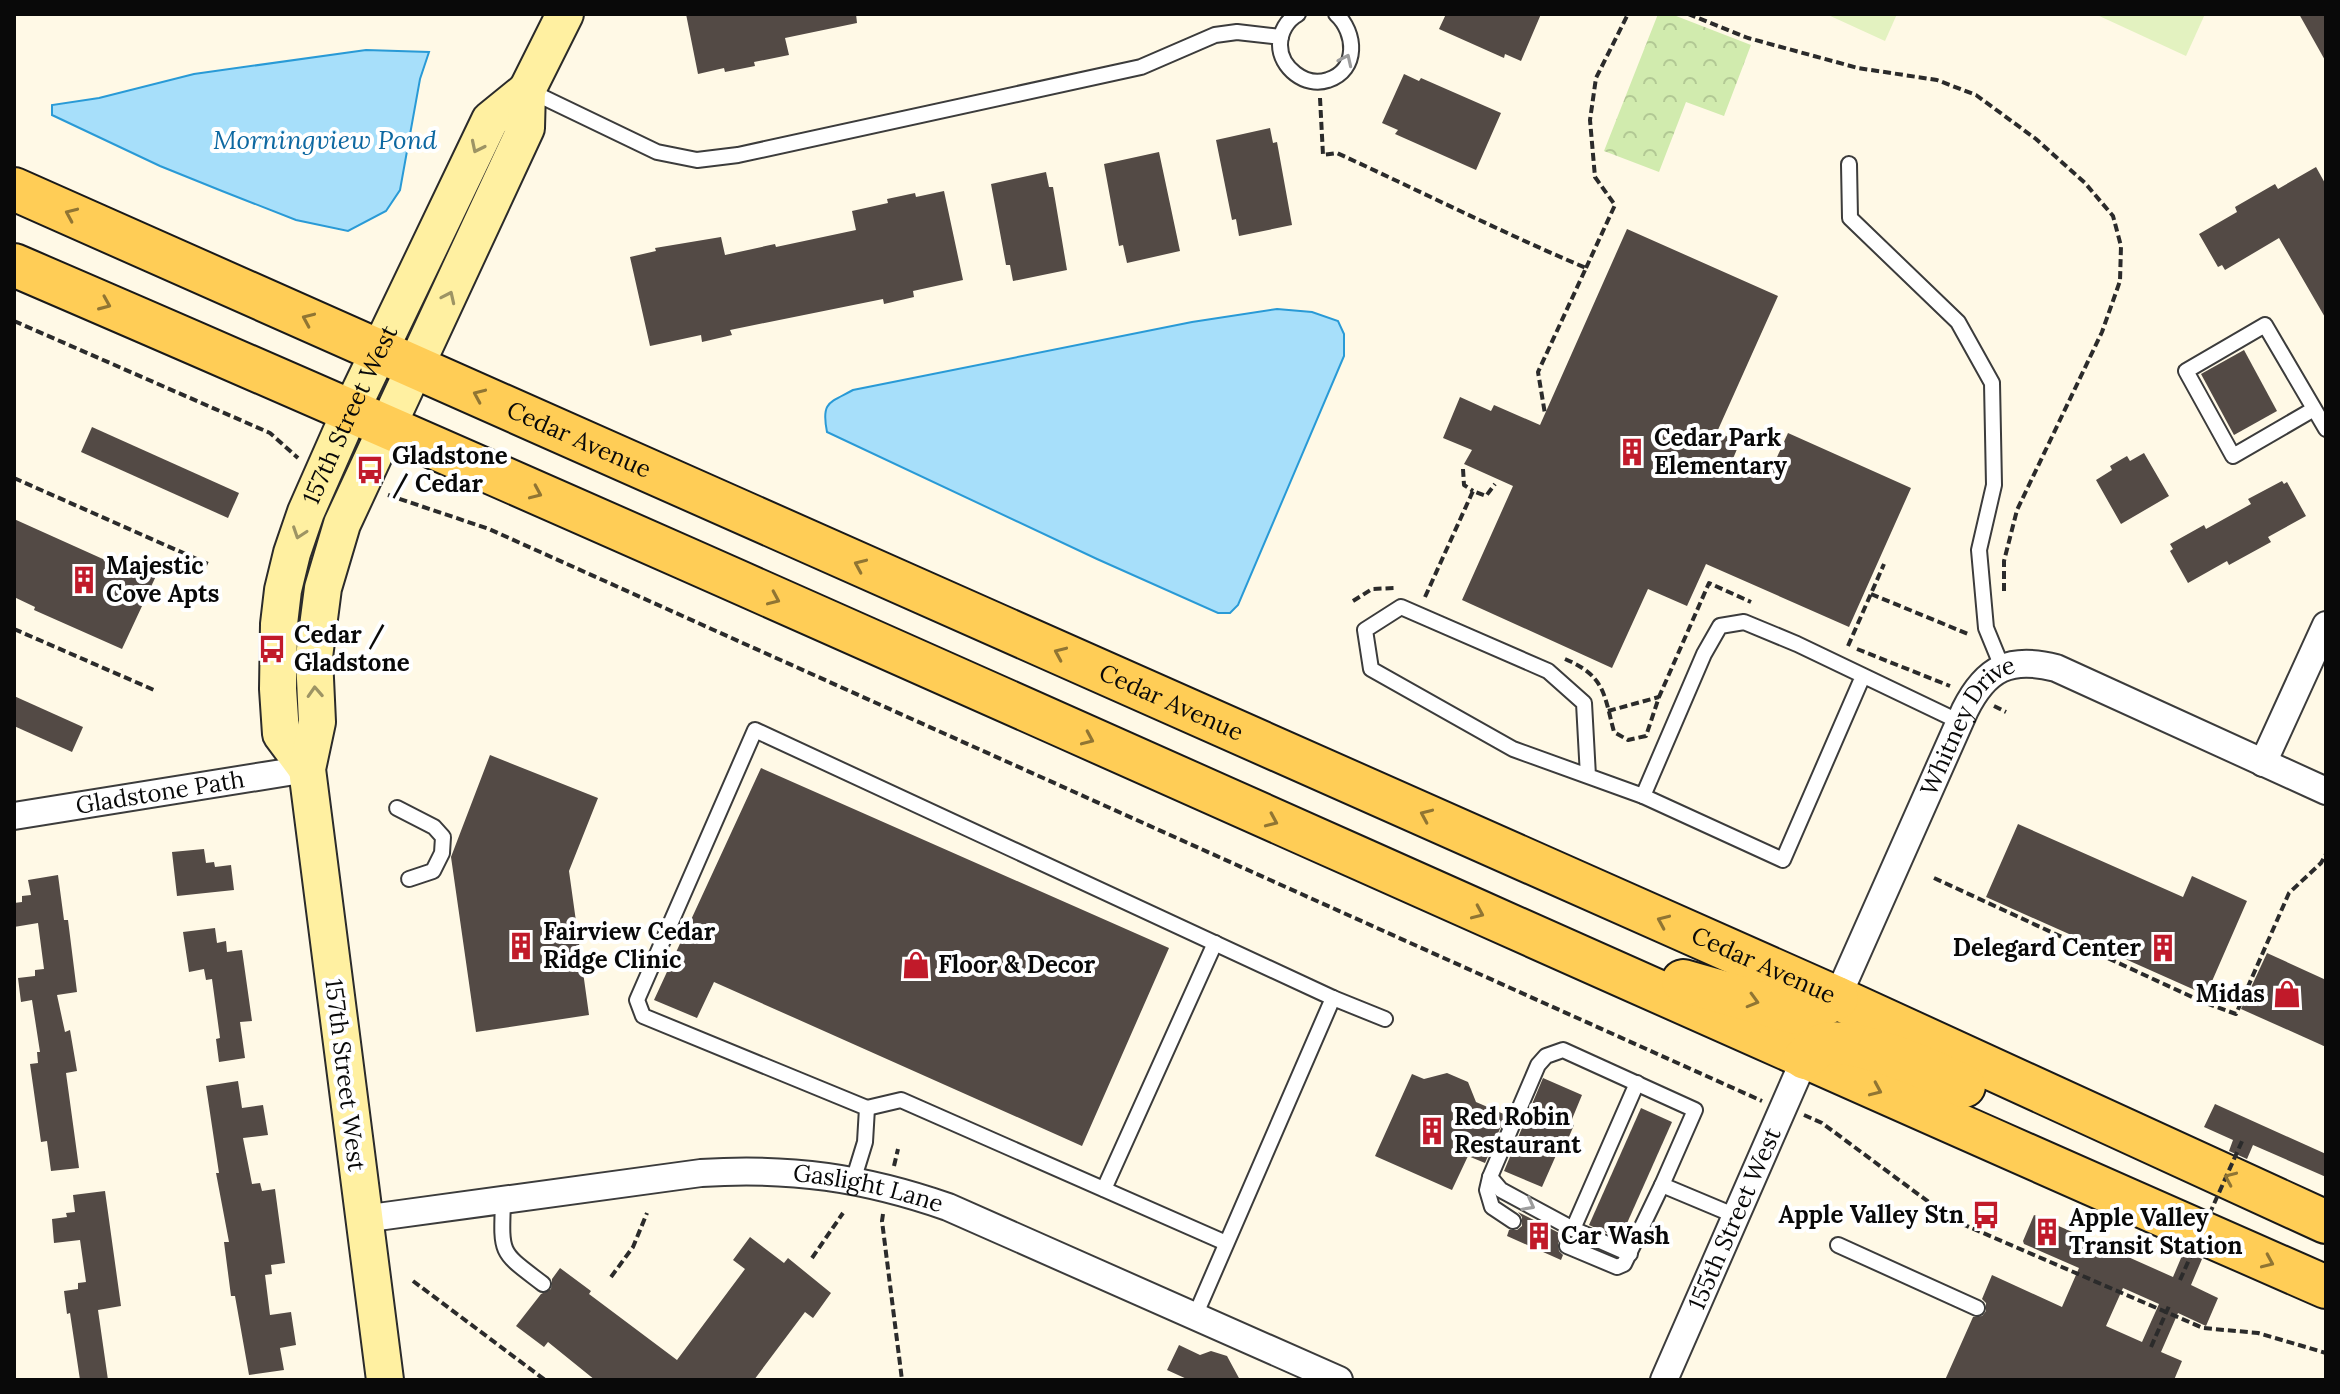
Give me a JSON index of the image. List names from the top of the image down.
{
  "streets": {
    "main road": ["Cedar Avenue"],
    "street": [
      "157th Street West",
      "Whitney Drive",
      "Gladstone Path",
      "Gaslight Lane",
      "155th Street West"
    ]
  },
  "crossings": [
    ["157th Street West", "Cedar Avenue"],
    ["157th Street West", "Gladstone Path"],
    ["157th Street West", "Gaslight Lane"],
    ["Cedar Avenue", "Whitney Drive"]
  ],
  "water": ["Morningview Pond"],
  "places": {
    "building": [
      "Cedar Park Elementary",
      "Majestic Cove Apts",
      "Fairview Cedar Ridge Clinic",
      "Delegard Center",
      "Red Robin Restaurant",
      "Apple Valley Transit Station",
      "Car Wash"
    ],
    "bus stop": ["Gladstone / Cedar", "Cedar / Gladstone", "Apple Valley Stn"],
    "shop": ["Floor & Decor", "Midas"]
  }
}
